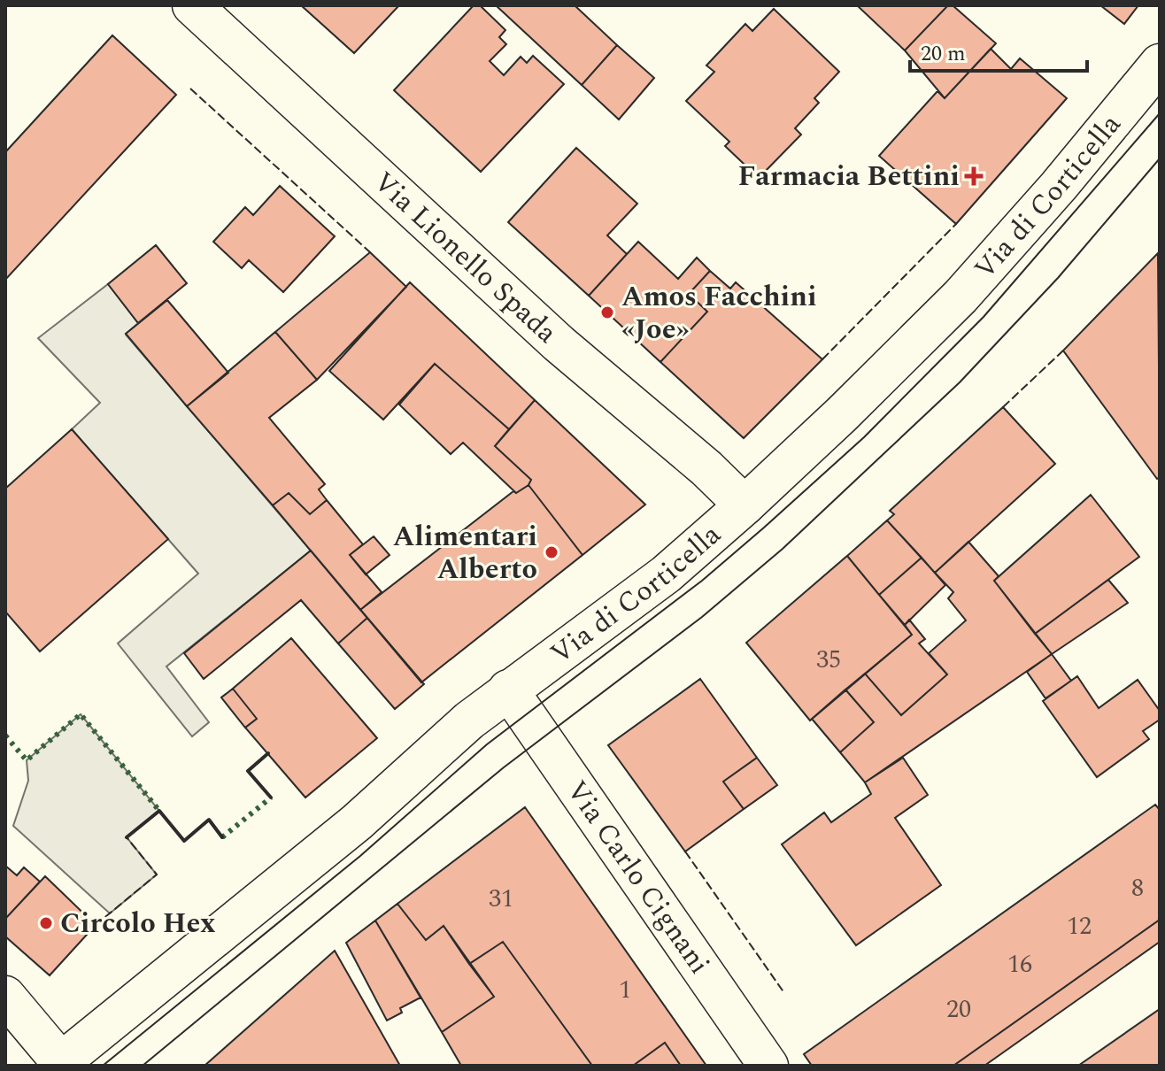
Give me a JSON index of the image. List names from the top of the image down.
{
  "streets": {
    "main road": ["Via di Corticella", "Via Lionello Spada", "Via Carlo Cignani"]
  },
  "crossings": [
    ["Via di Corticella", "Via Lionello Spada"],
    ["Via di Corticella", "Via Carlo Cignani"]
  ],
  "places": {
    "health": ["Farmacia Bettini"],
    "other": ["Amos Facchini «Joe»", "Alimentari Alberto", "Circolo Hex"]
  },
  "house_numbers": [
    "35",
    "8",
    "31",
    "12",
    "16",
    "1",
    "20"
  ],
  "scale_bar": "20 m"
}
